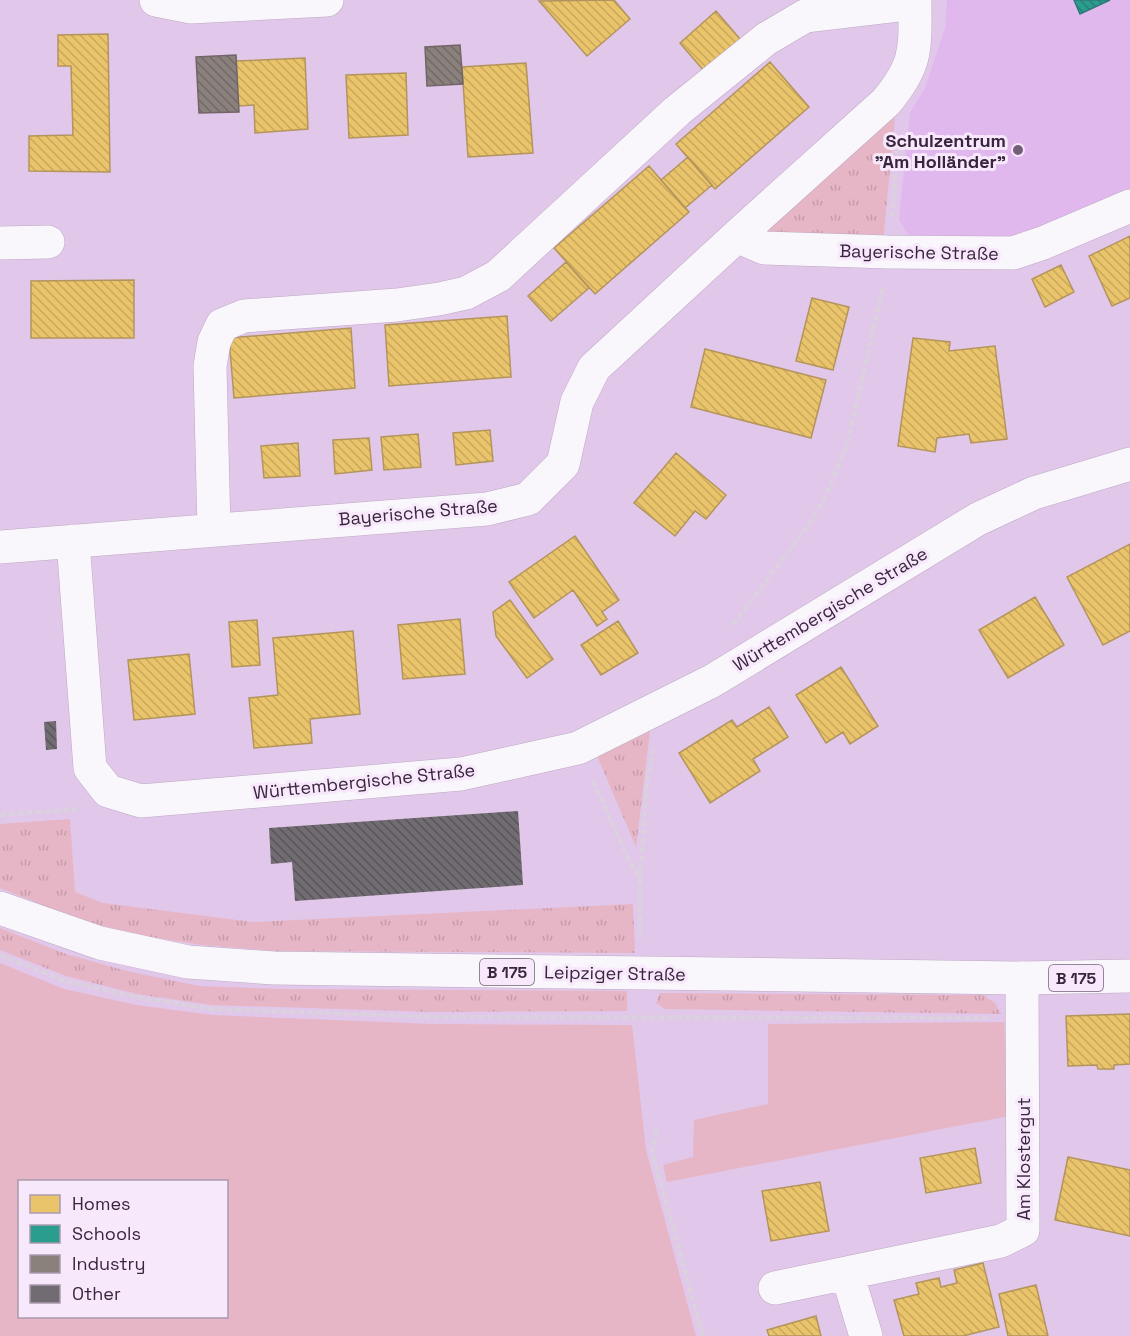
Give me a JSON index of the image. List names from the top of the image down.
{
  "streets": {
    "street": [
      "Bayerische Straße",
      "Württembergische Straße",
      "B 175",
      "Leipziger Straße",
      "Am Klostergut"
    ]
  },
  "crossings": [
    ["Bayerische Straße", "Württembergische Straße"],
    ["Leipziger Straße", "Am Klostergut"]
  ],
  "places": ["Schulzentrum \"Am Holländer\""],
  "legend": [
    "Homes",
    "Schools",
    "Industry",
    "Other"
  ]
}
